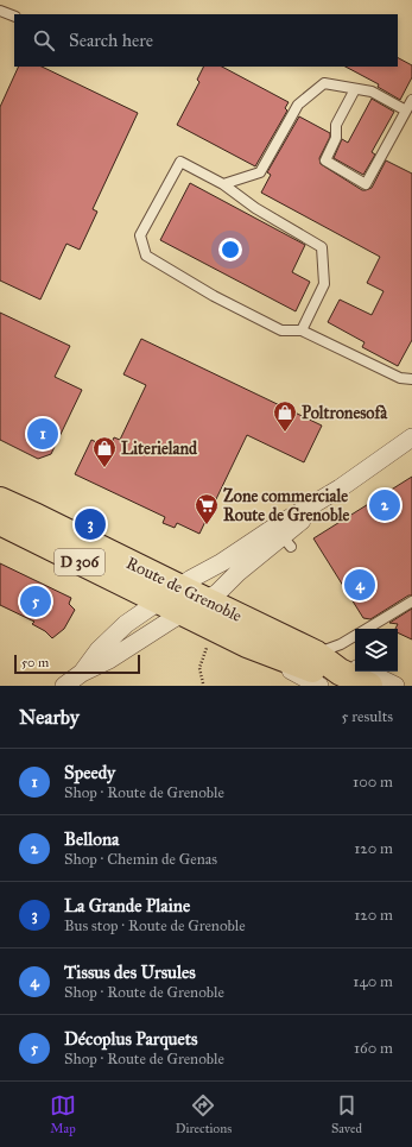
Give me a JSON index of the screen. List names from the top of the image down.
{
  "streets": {
    "main road": ["D 306", "Route de Grenoble"]
  },
  "places": {
    "shop": ["Poltronesofà", "Literieland"],
    "supermarket": ["Zone commerciale Route de Grenoble"]
  },
  "scale_bar": "50 m",
  "page": {
    "search": "Search here",
    "pins": [
      "1",
      "2",
      "3",
      "4",
      "5"
    ],
    "scale": "50 m",
    "heading": ["Nearby", "5 results"],
    "list": [
      {
        "mark": "1",
        "name": "Speedy",
        "note": "Shop · Route de Grenoble",
        "value": "100 m"
      },
      {
        "mark": "2",
        "name": "Bellona",
        "note": "Shop · Chemin de Genas",
        "value": "120 m"
      },
      {
        "mark": "3",
        "name": "La Grande Plaine",
        "note": "Bus stop · Route de Grenoble",
        "value": "120 m"
      },
      {
        "mark": "4",
        "name": "Tissus des Ursules",
        "note": "Shop · Route de Grenoble",
        "value": "140 m"
      },
      {
        "mark": "5",
        "name": "Décoplus Parquets",
        "note": "Shop · Route de Grenoble",
        "value": "160 m"
      }
    ],
    "nav": ["Map", "Directions", "Saved"]
  }
}
